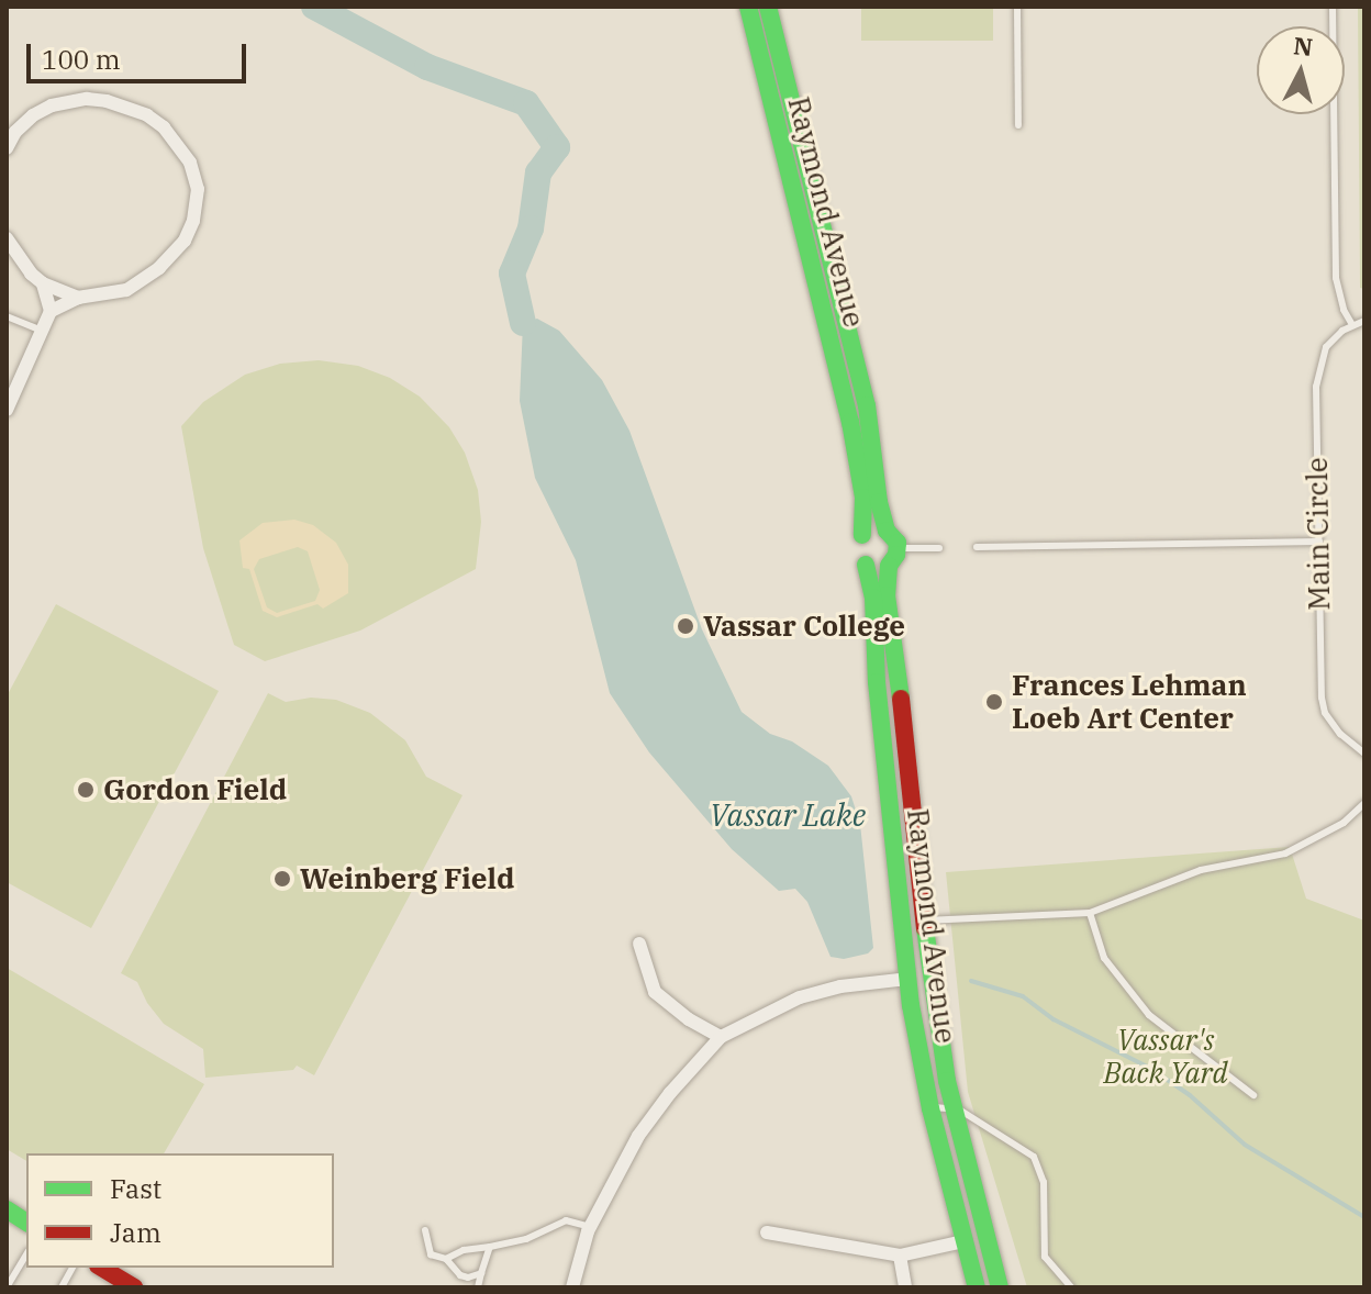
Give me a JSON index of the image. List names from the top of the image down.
{
  "streets": {
    "main road": ["Raymond Avenue"],
    "lane": ["Main Circle"]
  },
  "water": ["Vassar Lake"],
  "parks": ["Vassar's Back Yard"],
  "places": [
    "Vassar College",
    "Frances Lehman Loeb Art Center",
    "Gordon Field",
    "Weinberg Field"
  ],
  "legend": ["Fast", "Jam"],
  "scale_bar": "100 m",
  "north": "top"
}
